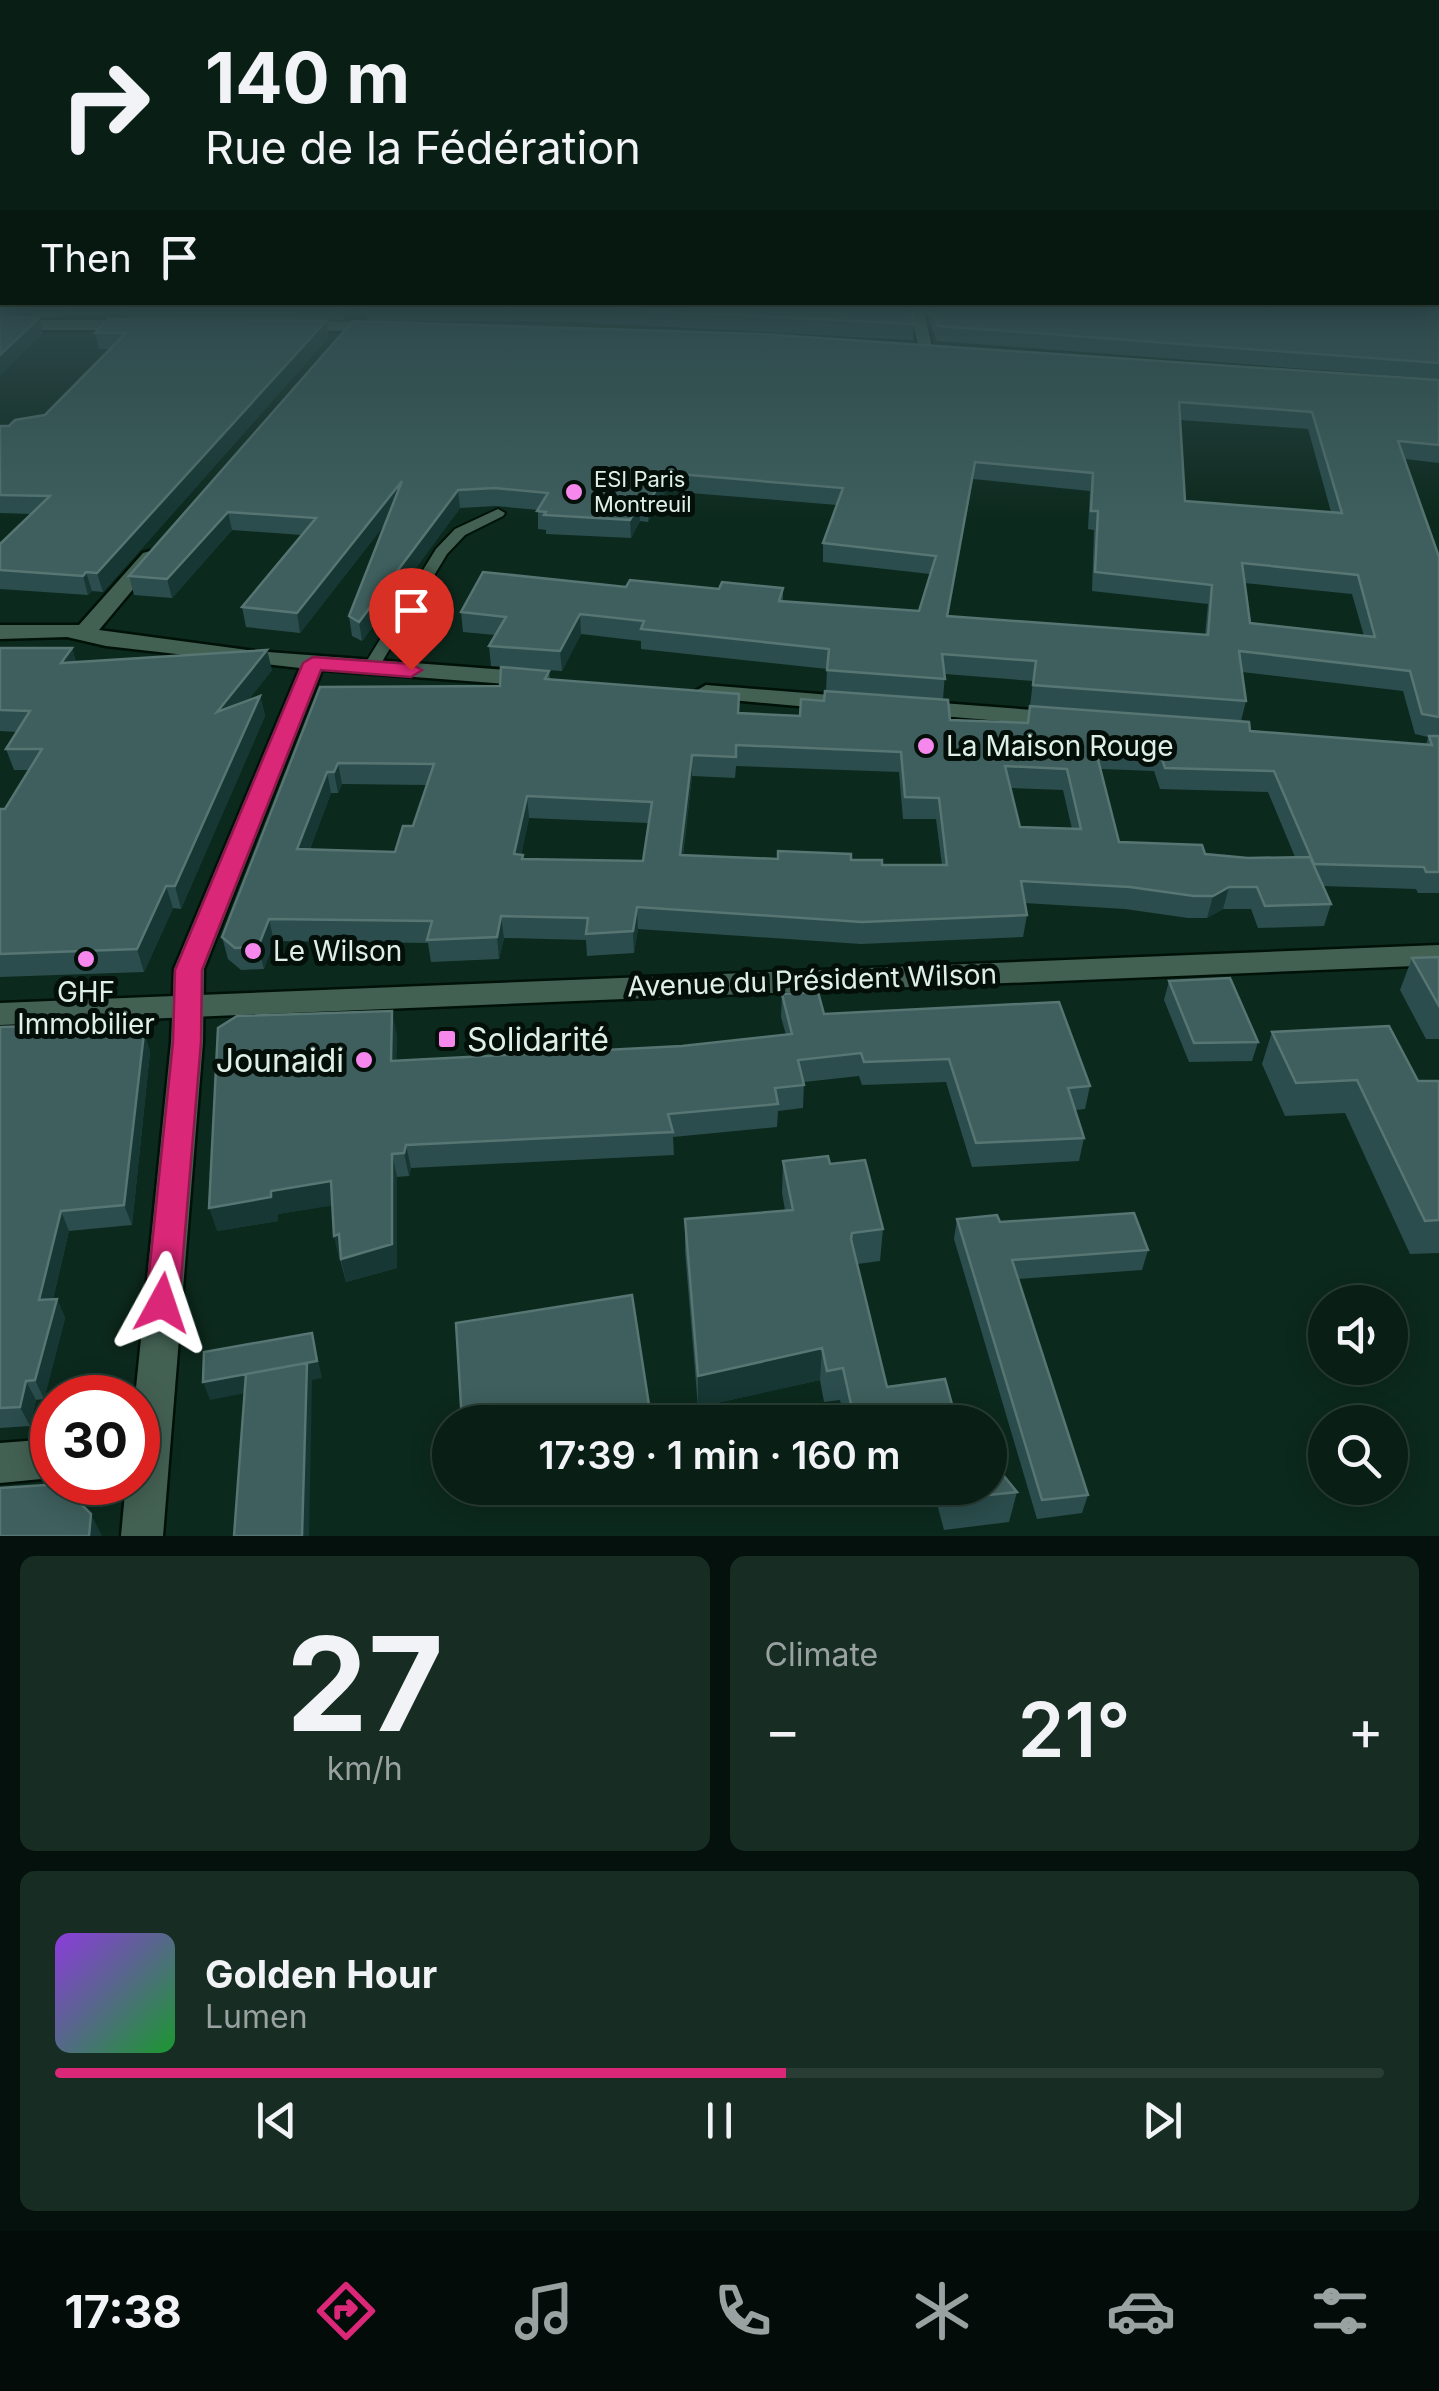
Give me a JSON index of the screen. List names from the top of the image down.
{
  "streets": {
    "street": ["Avenue du Président Wilson"]
  },
  "places": {
    "other": [
      "ESI Paris Montreuil",
      "La Maison Rouge",
      "Le Wilson",
      "GHF Immobilier",
      "Jounaidi"
    ],
    "transit": ["Solidarité"]
  },
  "page": {
    "turn": ["140 m", "Rue de la Fédération"],
    "then": "Then",
    "limit": "30",
    "trip": "17:39 · 1 min · 160 m",
    "tile": [
      ["27", "km/h"],
      "Climate"
    ],
    "heat": ["−", "21°", "+"],
    "song": ["Golden Hour", "Lumen"],
    "tabs": "17:38"
  }
}
